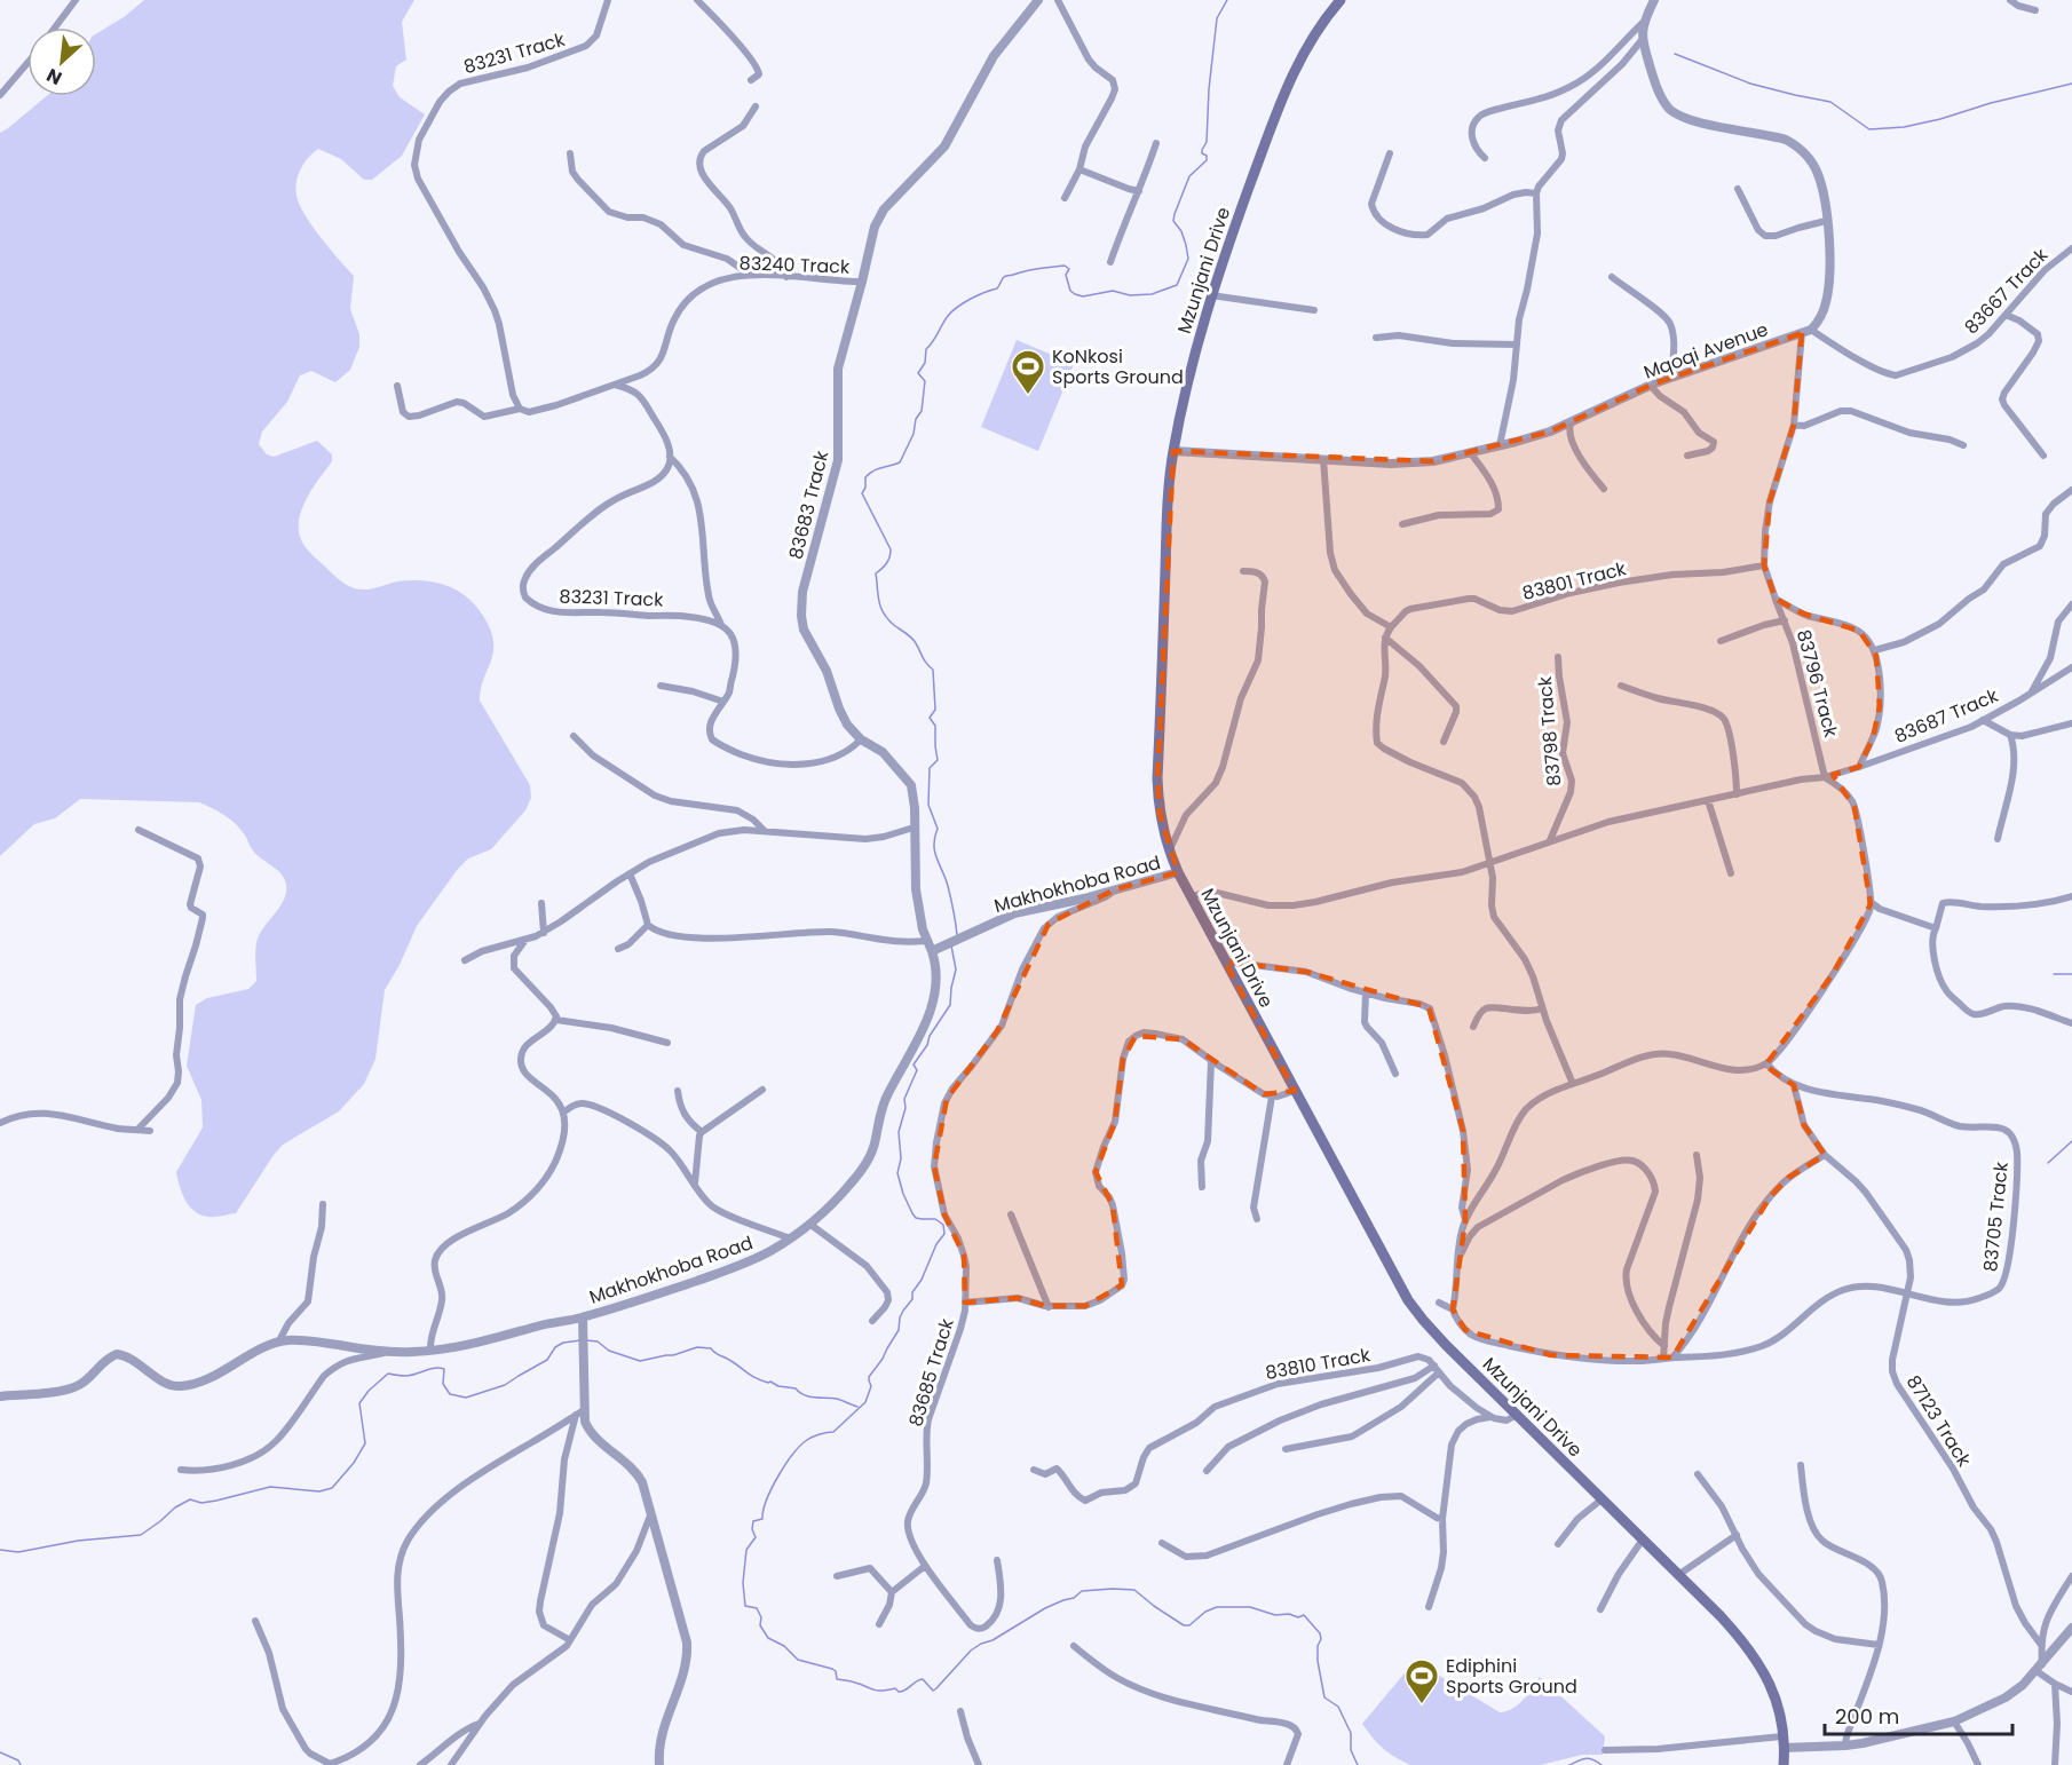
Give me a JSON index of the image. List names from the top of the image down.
{
  "streets": {
    "main road": ["Mzunjani Drive"],
    "street": [
      "83231 Track",
      "83240 Track",
      "83667 Track",
      "Mqoqi Avenue",
      "83683 Track",
      "83801 Track",
      "83796 Track",
      "83687 Track",
      "83798 Track",
      "Makhokhoba Road",
      "83705 Track",
      "83810 Track",
      "83685 Track",
      "87123 Track"
    ]
  },
  "crossings": [
    ["83240 Track", "83683 Track"],
    ["Mzunjani Drive", "Mqoqi Avenue"],
    ["Mzunjani Drive", "83687 Track"],
    ["Mzunjani Drive", "Makhokhoba Road"],
    ["83667 Track", "Mqoqi Avenue"],
    ["83683 Track", "Makhokhoba Road"],
    ["83801 Track", "83796 Track"],
    ["83796 Track", "83687 Track"],
    ["83687 Track", "83798 Track"],
    ["Makhokhoba Road", "83685 Track"],
    ["83705 Track", "87123 Track"]
  ],
  "places": {
    "sports": ["KoNkosi Sports Ground", "Ediphini Sports Ground"]
  },
  "scale_bar": "200 m",
  "north": "bottom left"
}
